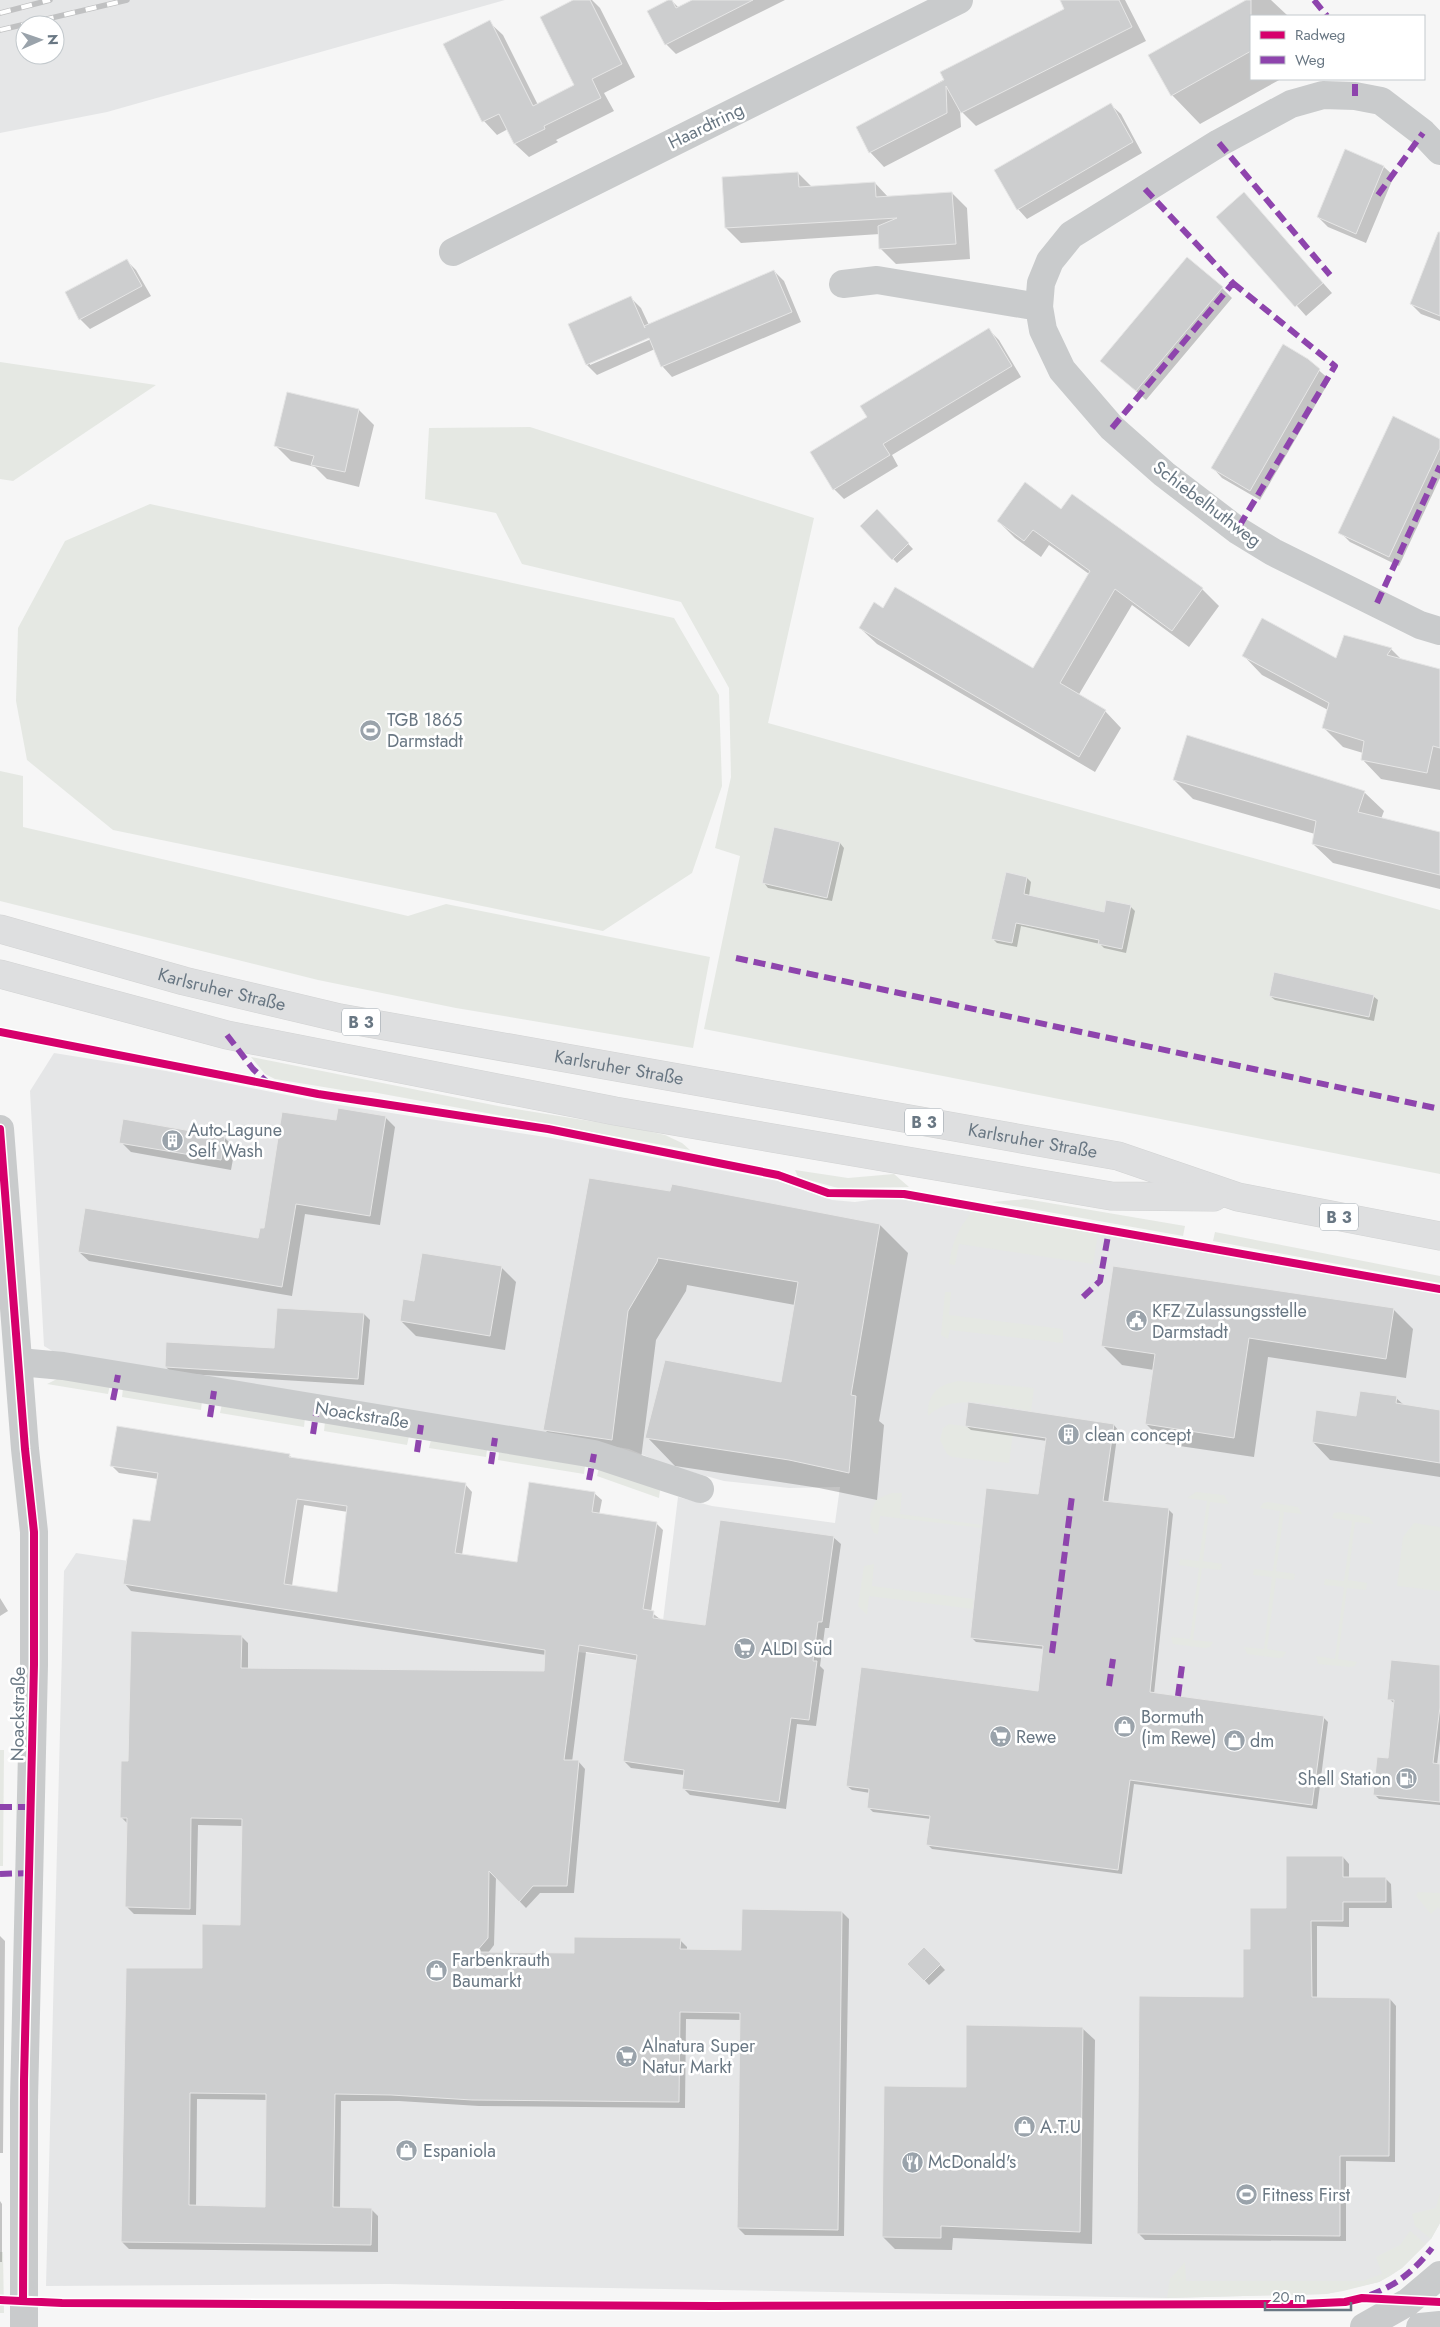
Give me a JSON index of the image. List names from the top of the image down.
{
  "streets": {
    "main road": ["Karlsruher Straße", "B 3"],
    "street": ["Haardtring", "Schiebelhuthweg", "Noackstraße"]
  },
  "places": {
    "sports": ["TGB 1865 Darmstadt", "Fitness First"],
    "building": ["Auto-Lagune Self Wash", "clean concept"],
    "public building": ["KFZ Zulassungsstelle Darmstadt"],
    "supermarket": ["ALDI Süd", "Rewe", "Alnatura Super Natur Markt"],
    "shop": [
      "Bormuth (im Rewe)",
      "dm",
      "Farbenkrauth Baumarkt",
      "A.T.U",
      "Espaniola"
    ],
    "fuel station": ["Shell Station"],
    "restaurant": ["McDonald's"]
  },
  "legend": ["Radweg", "Weg"],
  "scale_bar": "20 m",
  "north": "right"
}
